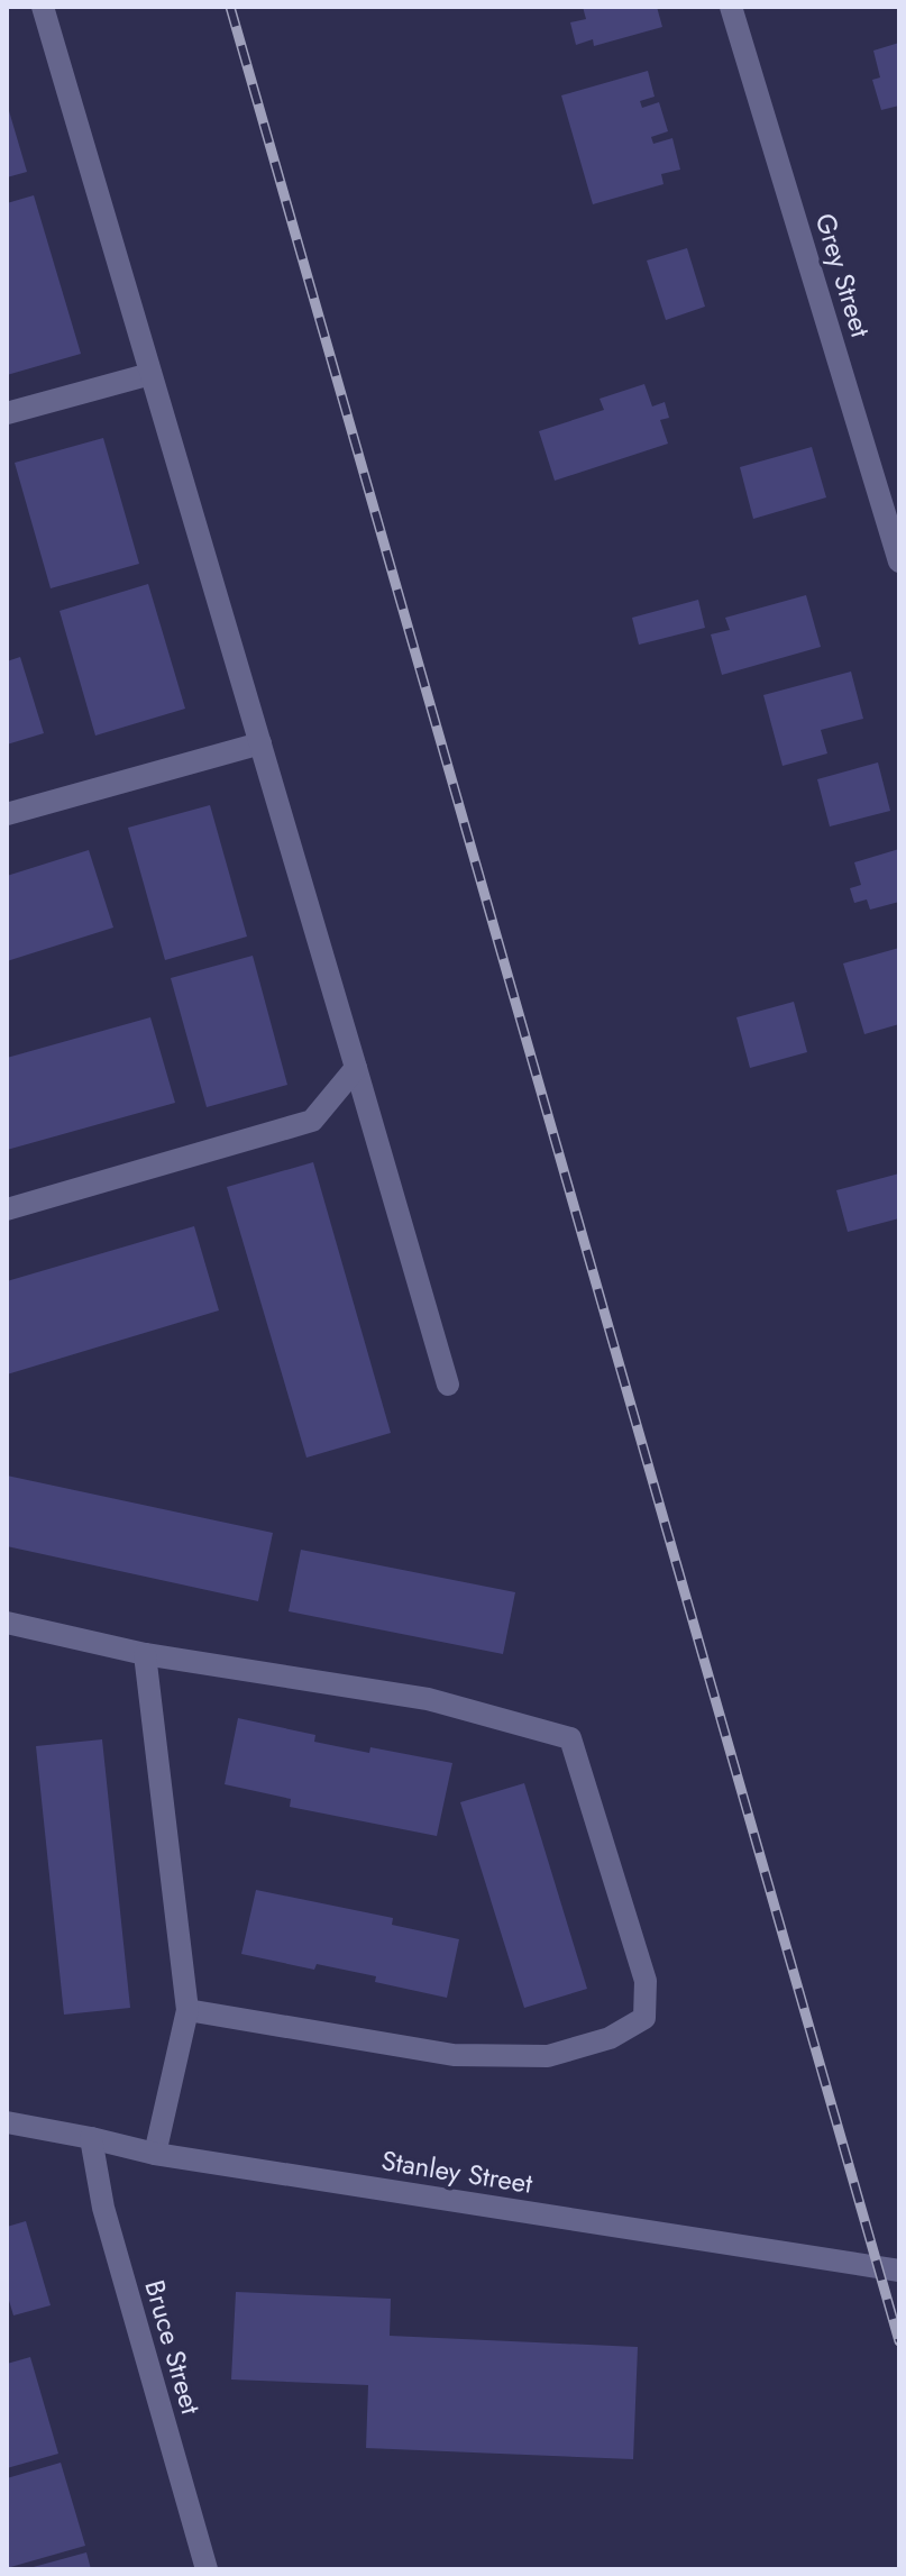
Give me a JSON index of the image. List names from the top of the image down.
{
  "streets": {
    "street": ["Grey Street", "Stanley Street", "Bruce Street"]
  },
  "crossings": [
    ["Stanley Street", "Bruce Street"]
  ]
}
